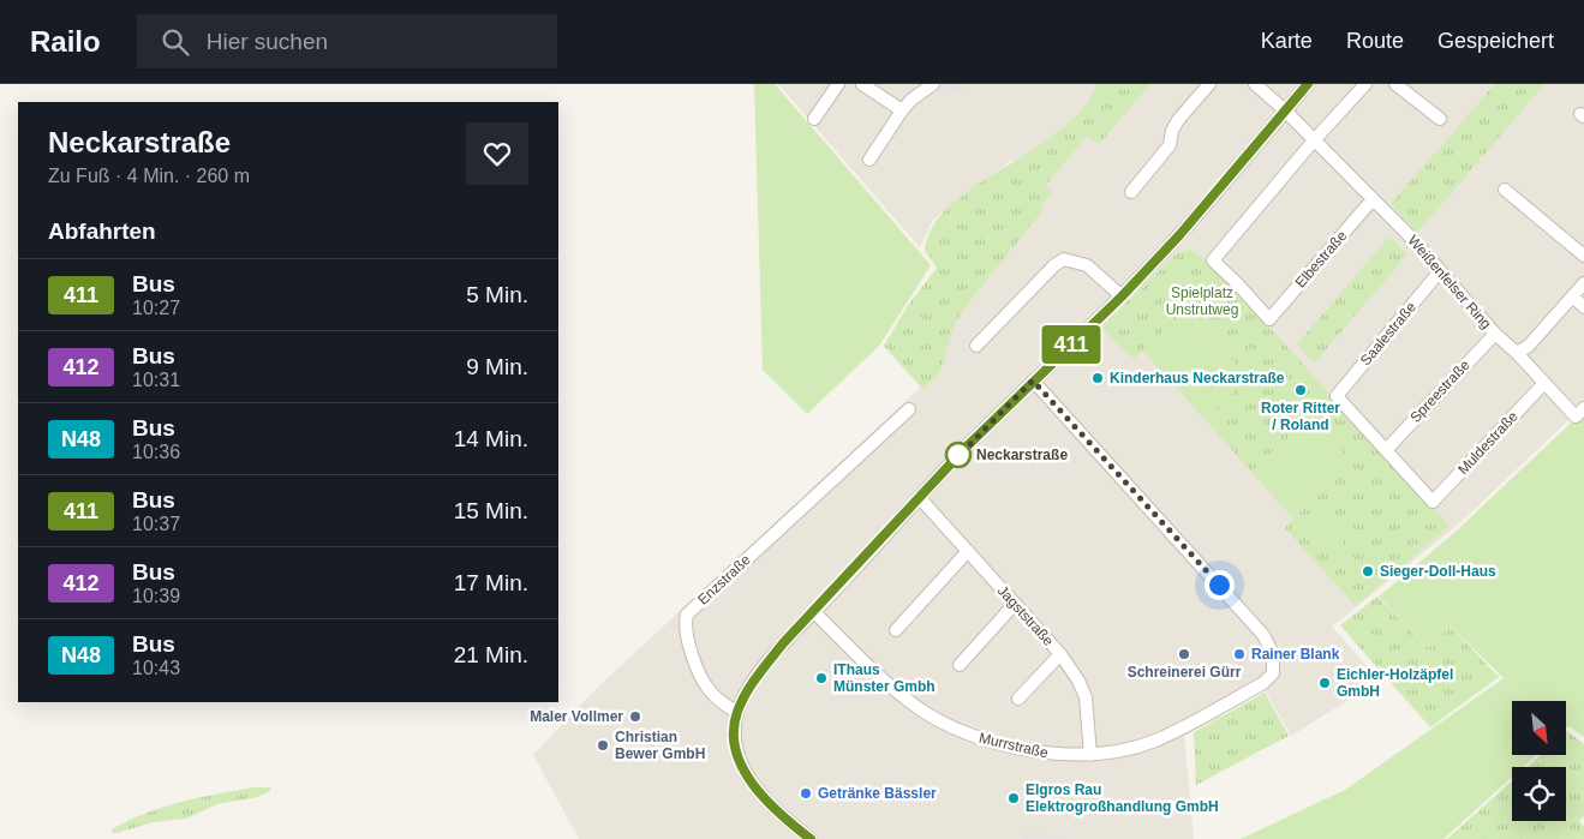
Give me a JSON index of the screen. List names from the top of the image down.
{
  "streets": {
    "street": [
      "Elbestraße",
      "Weißenfelser Ring",
      "Saalestraße",
      "Spreestraße",
      "Muldestraße",
      "Enzstraße",
      "Jagststraße",
      "Murrstraße"
    ]
  },
  "crossings": [
    ["Elbestraße", "Weißenfelser Ring"],
    ["Weißenfelser Ring", "Saalestraße"],
    ["Weißenfelser Ring", "Spreestraße"],
    ["Weißenfelser Ring", "Muldestraße"],
    ["Saalestraße", "Spreestraße"],
    ["Saalestraße", "Muldestraße"],
    ["Spreestraße", "Muldestraße"],
    ["Jagststraße", "Murrstraße"]
  ],
  "parks": ["Spielplatz Unstrutweg"],
  "places": [
    "Kinderhaus Neckarstraße",
    "Roter Ritter / Roland",
    "Neckarstraße",
    "Sieger-Doll-Haus",
    "Schreinerei Gürr",
    "Rainer Blank",
    "IThaus Münster Gmbh",
    "Eichler-Holzäpfel GmbH",
    "Maler Vollmer",
    "Christian Bewer GmbH",
    "Getränke Bässler",
    "Elgros Rau Elektrogroßhandlung GmbH"
  ],
  "lines": ["bus line 411"],
  "north": "bottom right",
  "page": {
    "header": "Railo",
    "search": "Hier suchen",
    "nav": ["Karte", "Route", "Gespeichert"],
    "on_map": "411",
    "heading": [
      ["Neckarstraße", "Zu Fuß · 4 Min. · 260 m"],
      "Abfahrten"
    ],
    "list": [
      {
        "mark": "411",
        "name": "Bus",
        "note": "10:27",
        "value": "5 Min."
      },
      {
        "mark": "412",
        "name": "Bus",
        "note": "10:31",
        "value": "9 Min."
      },
      {
        "mark": "N48",
        "name": "Bus",
        "note": "10:36",
        "value": "14 Min."
      },
      {
        "mark": "411",
        "name": "Bus",
        "note": "10:37",
        "value": "15 Min."
      },
      {
        "mark": "412",
        "name": "Bus",
        "note": "10:39",
        "value": "17 Min."
      },
      {
        "mark": "N48",
        "name": "Bus",
        "note": "10:43",
        "value": "21 Min."
      }
    ]
  }
}
